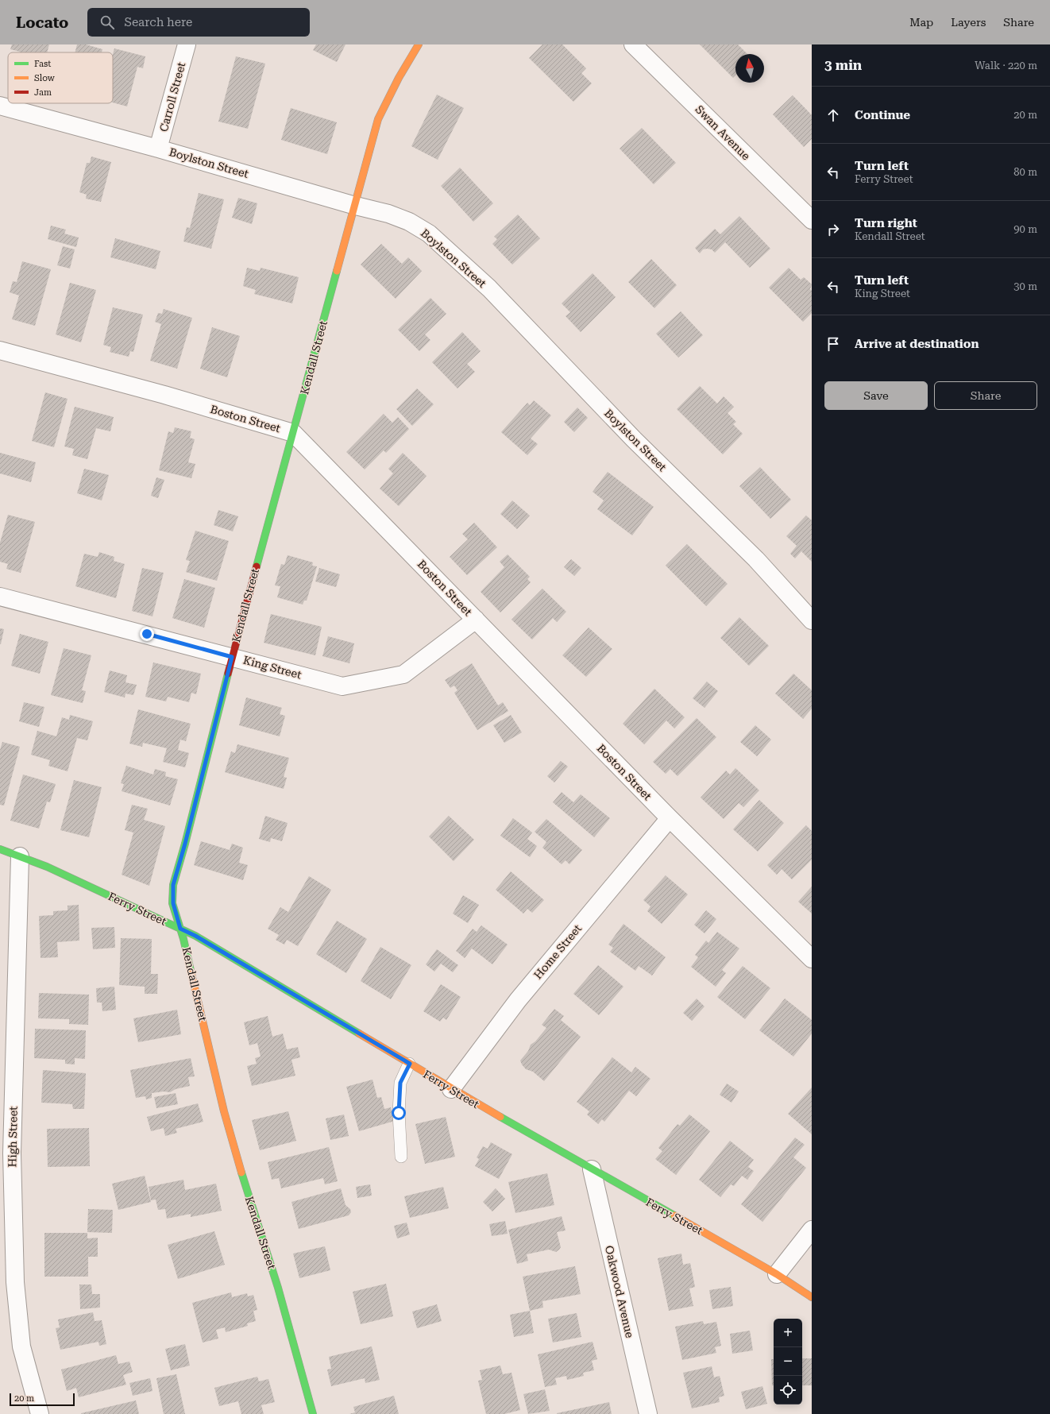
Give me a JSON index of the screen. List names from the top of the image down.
{
  "streets": {
    "street": [
      "Carroll Street",
      "Swan Avenue",
      "Boylston Street",
      "Kendall Street",
      "Boston Street",
      "King Street",
      "Ferry Street",
      "Home Street",
      "High Street",
      "Oakwood Avenue"
    ]
  },
  "crossings": [
    ["Carroll Street", "Boylston Street"],
    ["Boylston Street", "Kendall Street"],
    ["Kendall Street", "Boston Street"],
    ["Kendall Street", "King Street"],
    ["Kendall Street", "Ferry Street"],
    ["Boston Street", "King Street"],
    ["Boston Street", "Home Street"],
    ["Ferry Street", "Home Street"],
    ["Ferry Street", "High Street"],
    ["Ferry Street", "Oakwood Avenue"]
  ],
  "legend": ["Fast", "Slow", "Jam"],
  "scale_bar": "20 m",
  "north": "top",
  "page": {
    "header": "Locato",
    "search": "Search here",
    "nav": ["Map", "Layers", "Share"],
    "heading": ["3 min", "Walk · 220 m"],
    "list": [
      ["Continue", "20 m"],
      ["Turn left", "Ferry Street", "80 m"],
      ["Turn right", "Kendall Street", "90 m"],
      ["Turn left", "King Street", "30 m"],
      "Arrive at destination"
    ],
    "buttons": ["Save", "Share"],
    "map_buttons": ["+", "−"],
    "scale": "20 m"
  }
}
